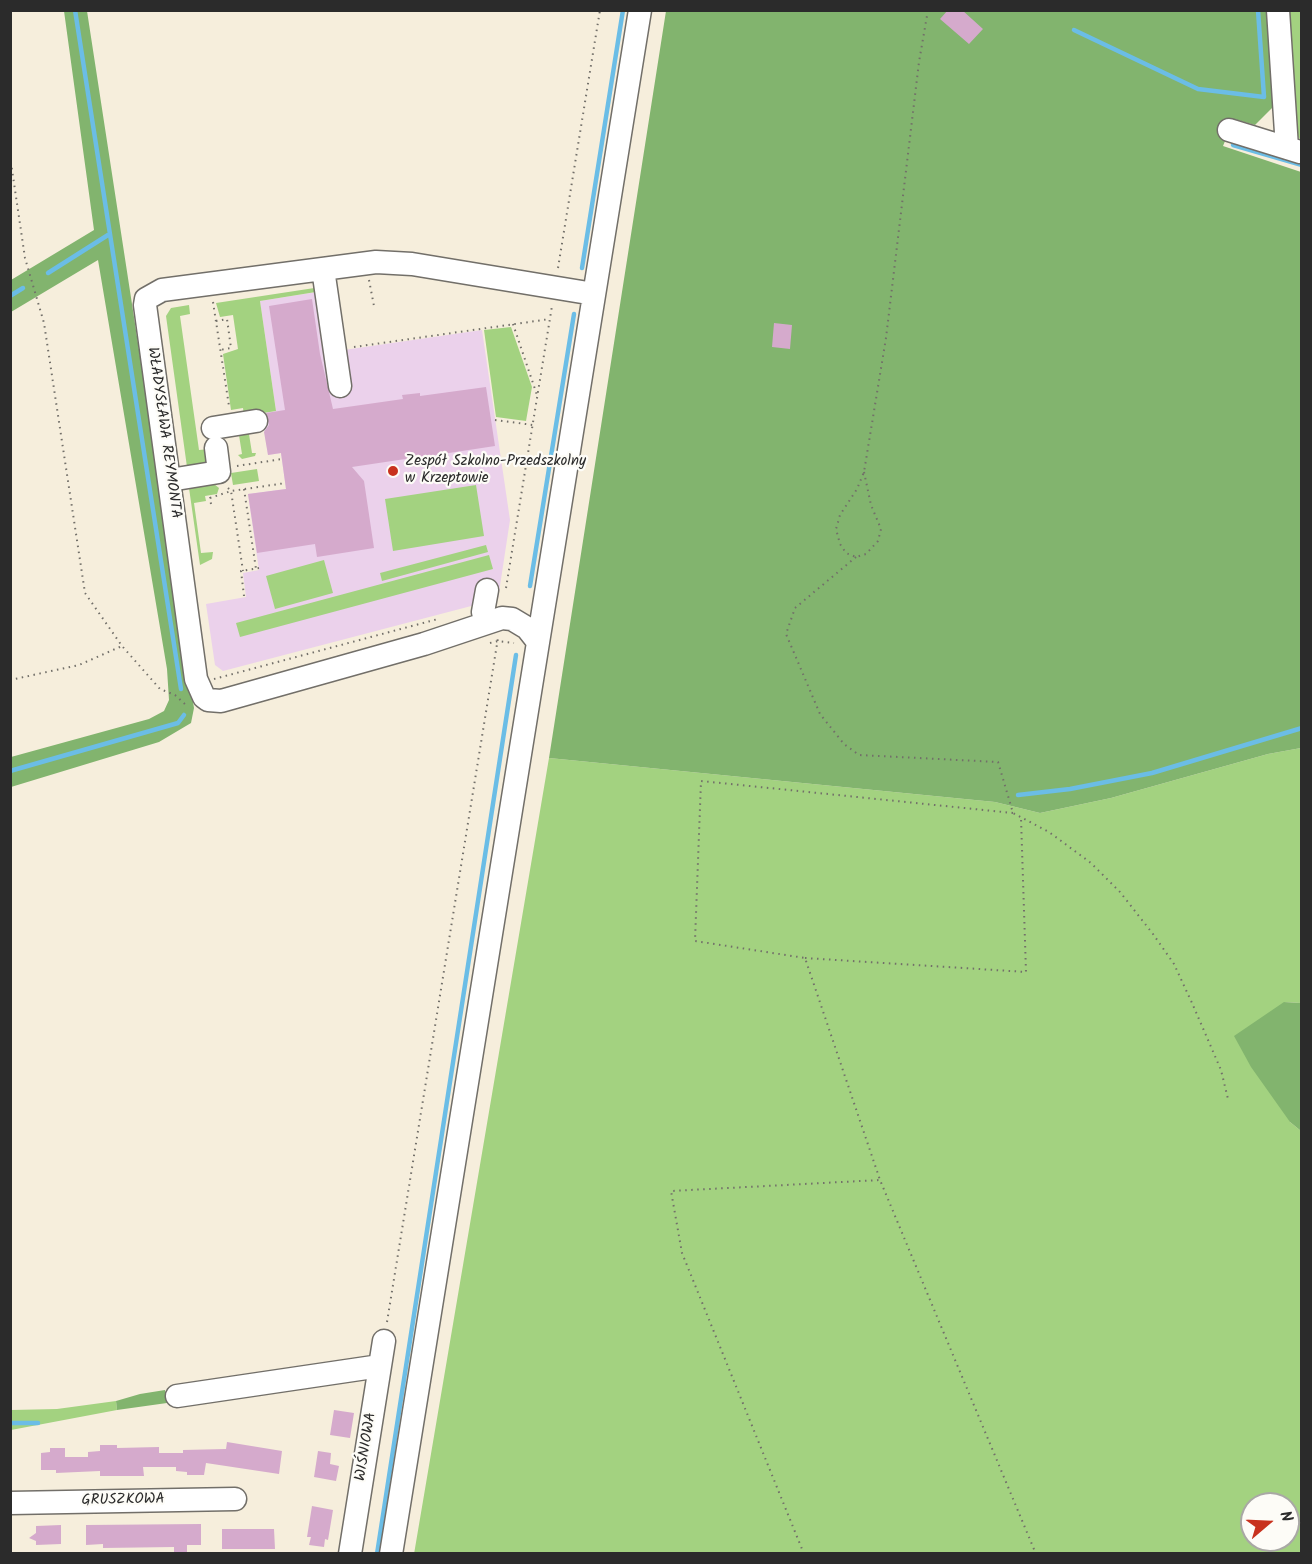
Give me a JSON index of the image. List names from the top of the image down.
{
  "streets": {
    "street": ["WŁADYSŁAWA REYMONTA", "WIŚNIOWA", "GRUSZKOWA"]
  },
  "places": ["Zespół Szkolno-Przedszkolny w Krzeptowie"],
  "north": "right"
}
